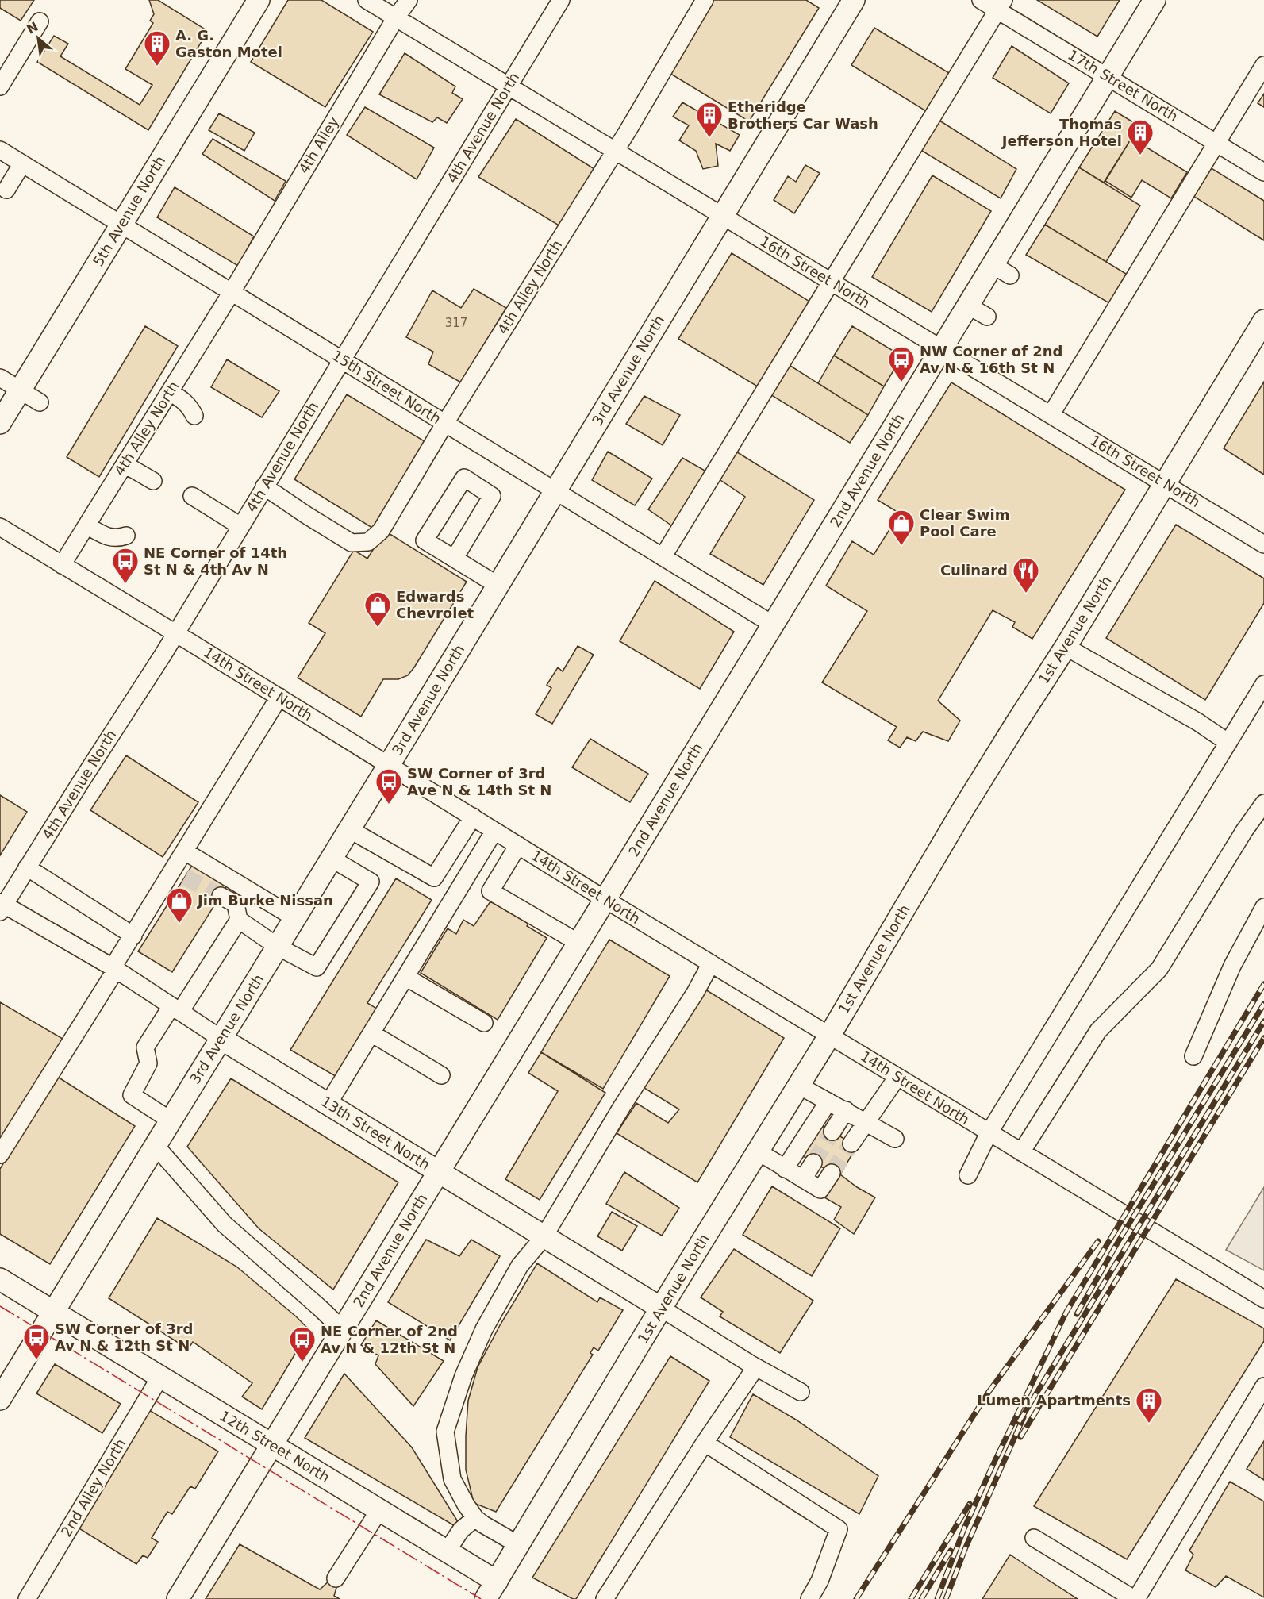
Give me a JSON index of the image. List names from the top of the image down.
{
  "streets": {
    "main road": [
      "5th Avenue North",
      "3rd Avenue North",
      "2nd Avenue North",
      "1st Avenue North",
      "13th Street North",
      "12th Street North"
    ],
    "street": [
      "17th Street North",
      "4th Avenue North",
      "4th Alley",
      "16th Street North",
      "4th Alley North",
      "15th Street North",
      "14th Street North",
      "2nd Alley North"
    ]
  },
  "crossings": [
    ["17th Street North", "2nd Avenue North"],
    ["4th Avenue North", "16th Street North"],
    ["4th Avenue North", "4th Alley North"],
    ["4th Avenue North", "15th Street North"],
    ["4th Avenue North", "14th Street North"],
    ["4th Avenue North", "13th Street North"],
    ["4th Alley", "16th Street North"],
    ["4th Alley", "4th Alley North"],
    ["4th Alley", "15th Street North"],
    ["5th Avenue North", "15th Street North"],
    ["16th Street North", "4th Alley North"],
    ["16th Street North", "3rd Avenue North"],
    ["16th Street North", "2nd Avenue North"],
    ["16th Street North", "1st Avenue North"],
    ["4th Alley North", "15th Street North"],
    ["4th Alley North", "14th Street North"],
    ["3rd Avenue North", "15th Street North"],
    ["3rd Avenue North", "14th Street North"],
    ["3rd Avenue North", "13th Street North"],
    ["3rd Avenue North", "12th Street North"],
    ["15th Street North", "2nd Avenue North"],
    ["2nd Avenue North", "14th Street North"],
    ["2nd Avenue North", "13th Street North"],
    ["2nd Avenue North", "12th Street North"],
    ["1st Avenue North", "14th Street North"],
    ["1st Avenue North", "13th Street North"],
    ["1st Avenue North", "12th Street North"],
    ["12th Street North", "2nd Alley North"]
  ],
  "places": {
    "building": [
      "A. G. Gaston Motel",
      "Etheridge Brothers Car Wash",
      "Thomas Jefferson Hotel",
      "Lumen Apartments"
    ],
    "bus stop": [
      "NW Corner of 2nd Av N & 16th St N",
      "NE Corner of 14th St N & 4th Av N",
      "SW Corner of 3rd Ave N & 14th St N",
      "SW Corner of 3rd Av N & 12th St N",
      "NE Corner of 2nd Av N & 12th St N"
    ],
    "shop": ["Clear Swim Pool Care", "Edwards Chevrolet", "Jim Burke Nissan"],
    "restaurant": ["Culinard"]
  },
  "house_numbers": ["317"],
  "north": "top left"
}
